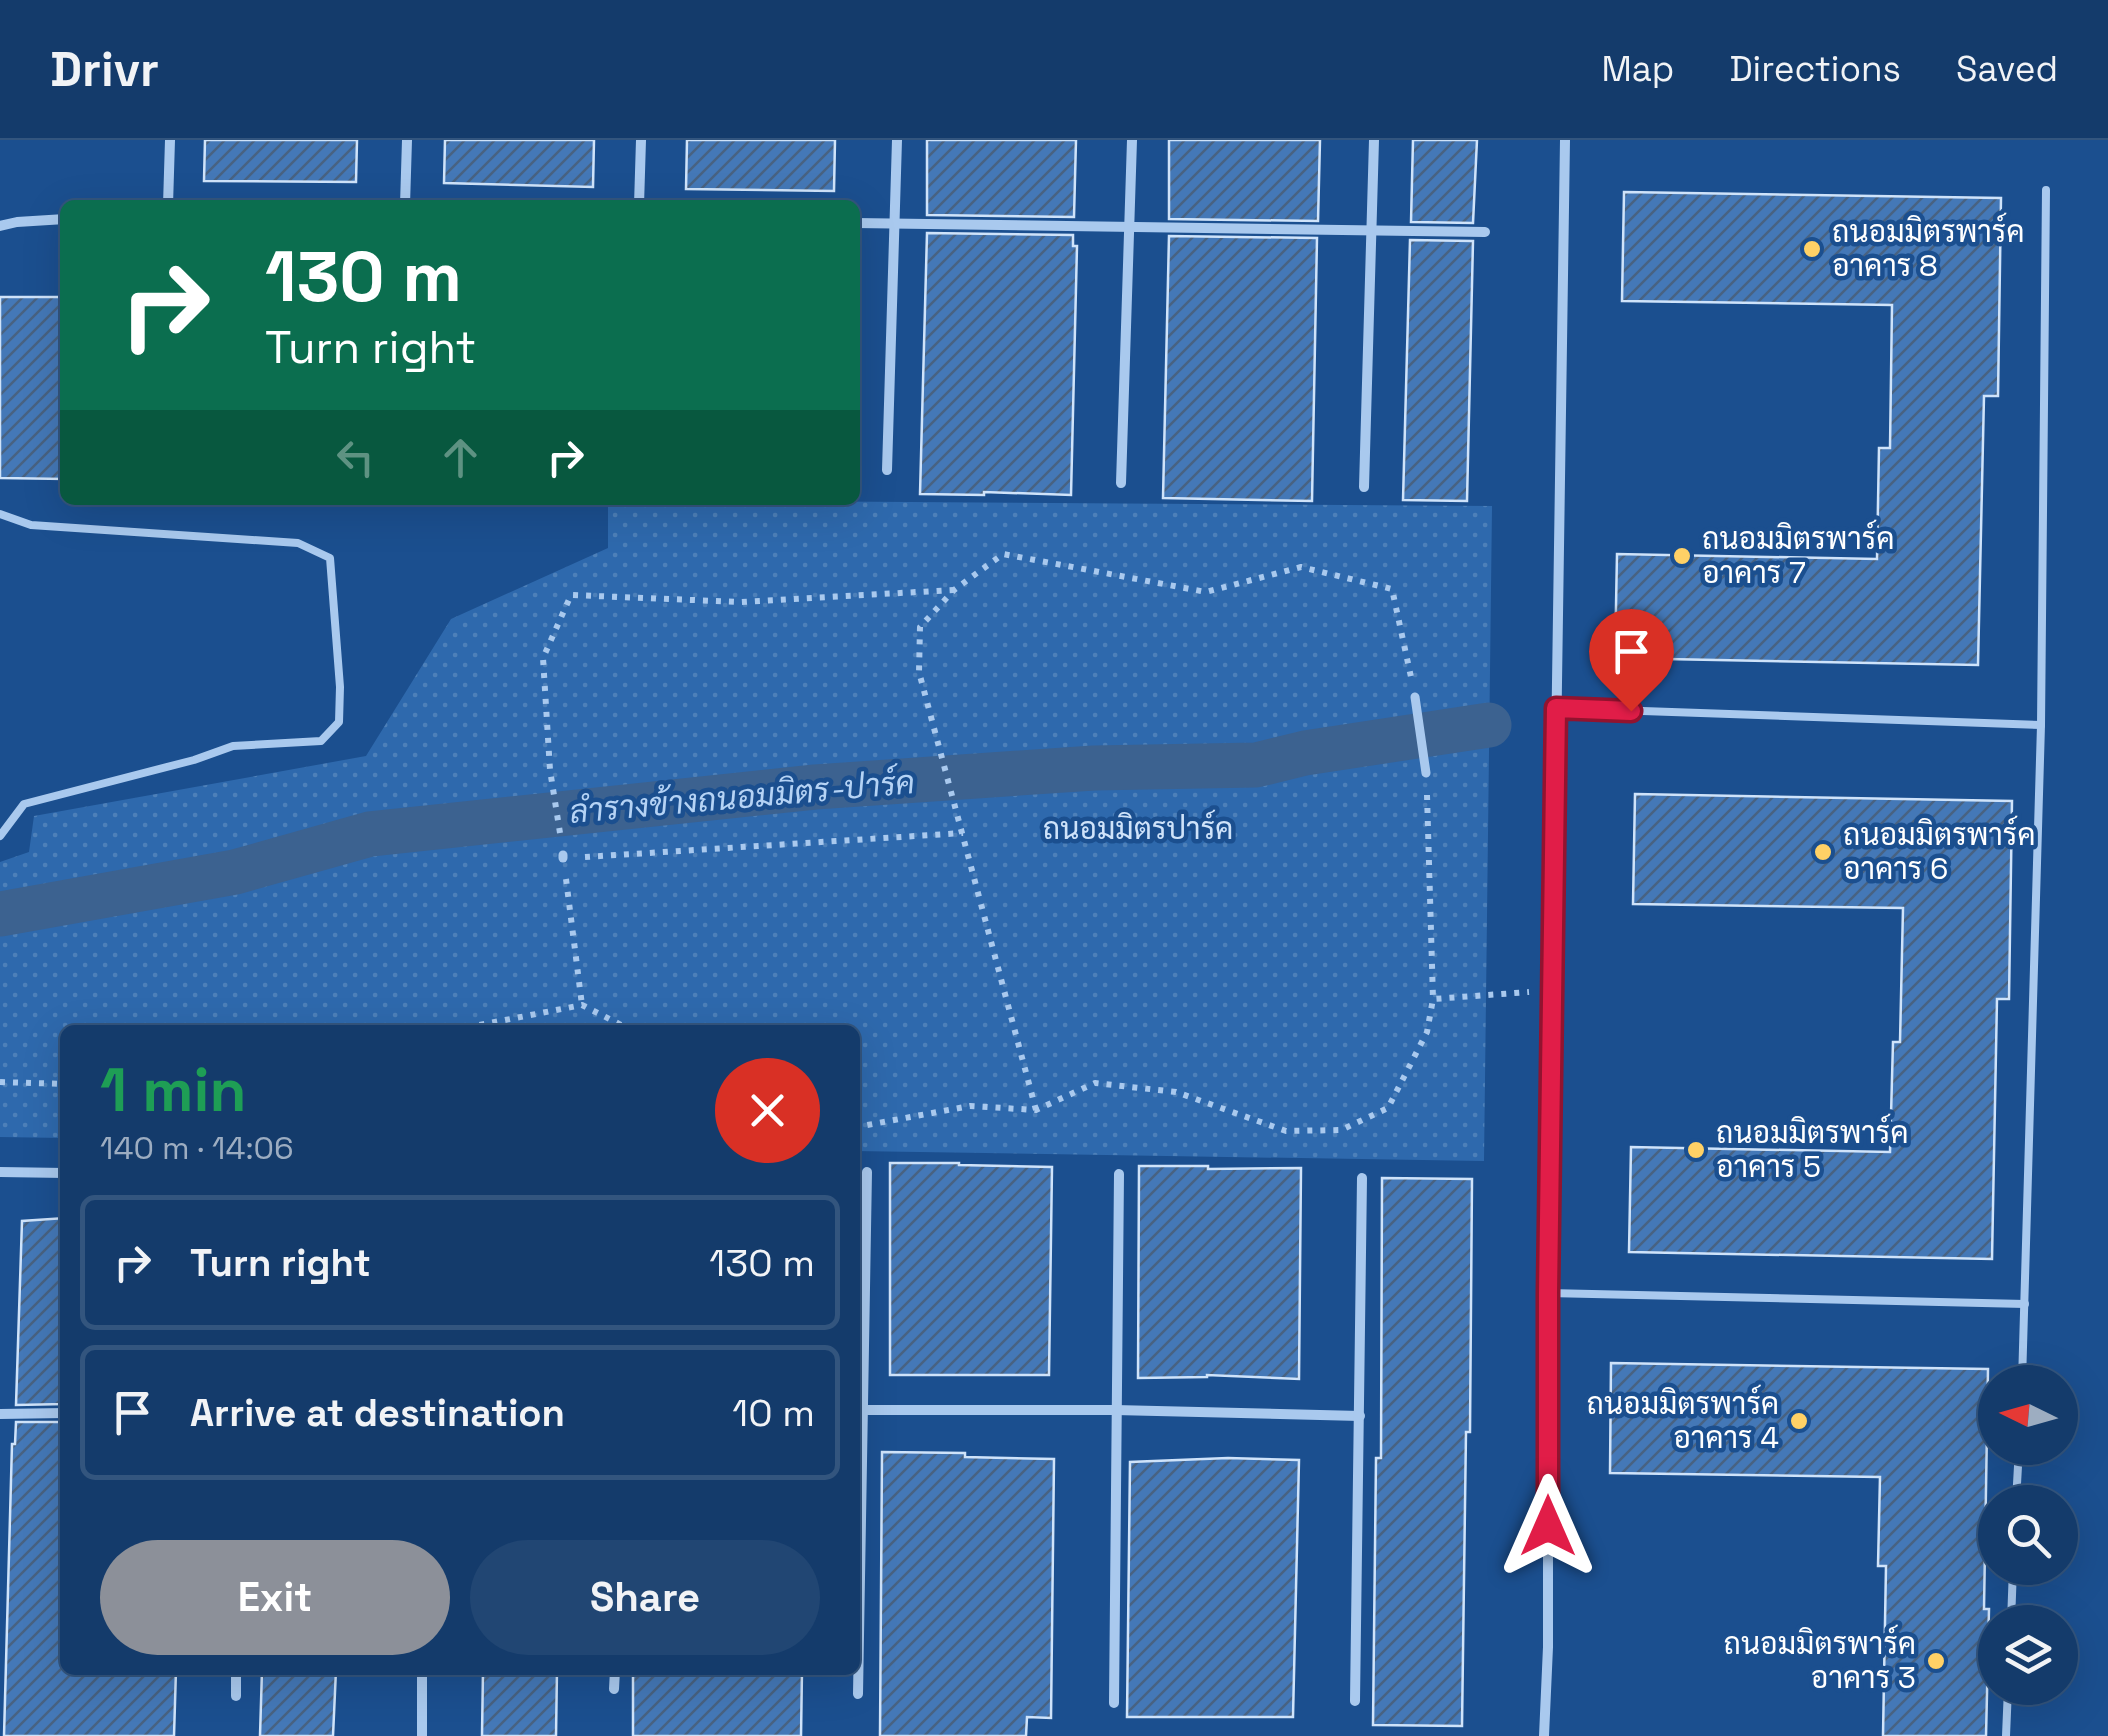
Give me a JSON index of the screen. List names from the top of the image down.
{
  "water": ["ลำรางข้างถนอมมิตร-ปาร์ค"],
  "parks": ["ถนอมมิตรปาร์ค"],
  "places": [
    "ถนอมมิตรพาร์ค อาคาร 8",
    "ถนอมมิตรพาร์ค อาคาร 7",
    "ถนอมมิตรพาร์ค อาคาร 6",
    "ถนอมมิตรพาร์ค อาคาร 5",
    "ถนอมมิตรพาร์ค อาคาร 4",
    "ถนอมมิตรพาร์ค อาคาร 3"
  ],
  "north": "left",
  "page": {
    "header": "Drivr",
    "nav": ["Map", "Directions", "Saved"],
    "turn": ["130 m", "Turn right"],
    "heading": ["1 min", "140 m · 14:06"],
    "list": [
      {
        "name": "Turn right",
        "value": "130 m"
      },
      {
        "name": "Arrive at destination",
        "value": "10 m"
      }
    ],
    "buttons": ["Exit", "Share"]
  }
}
